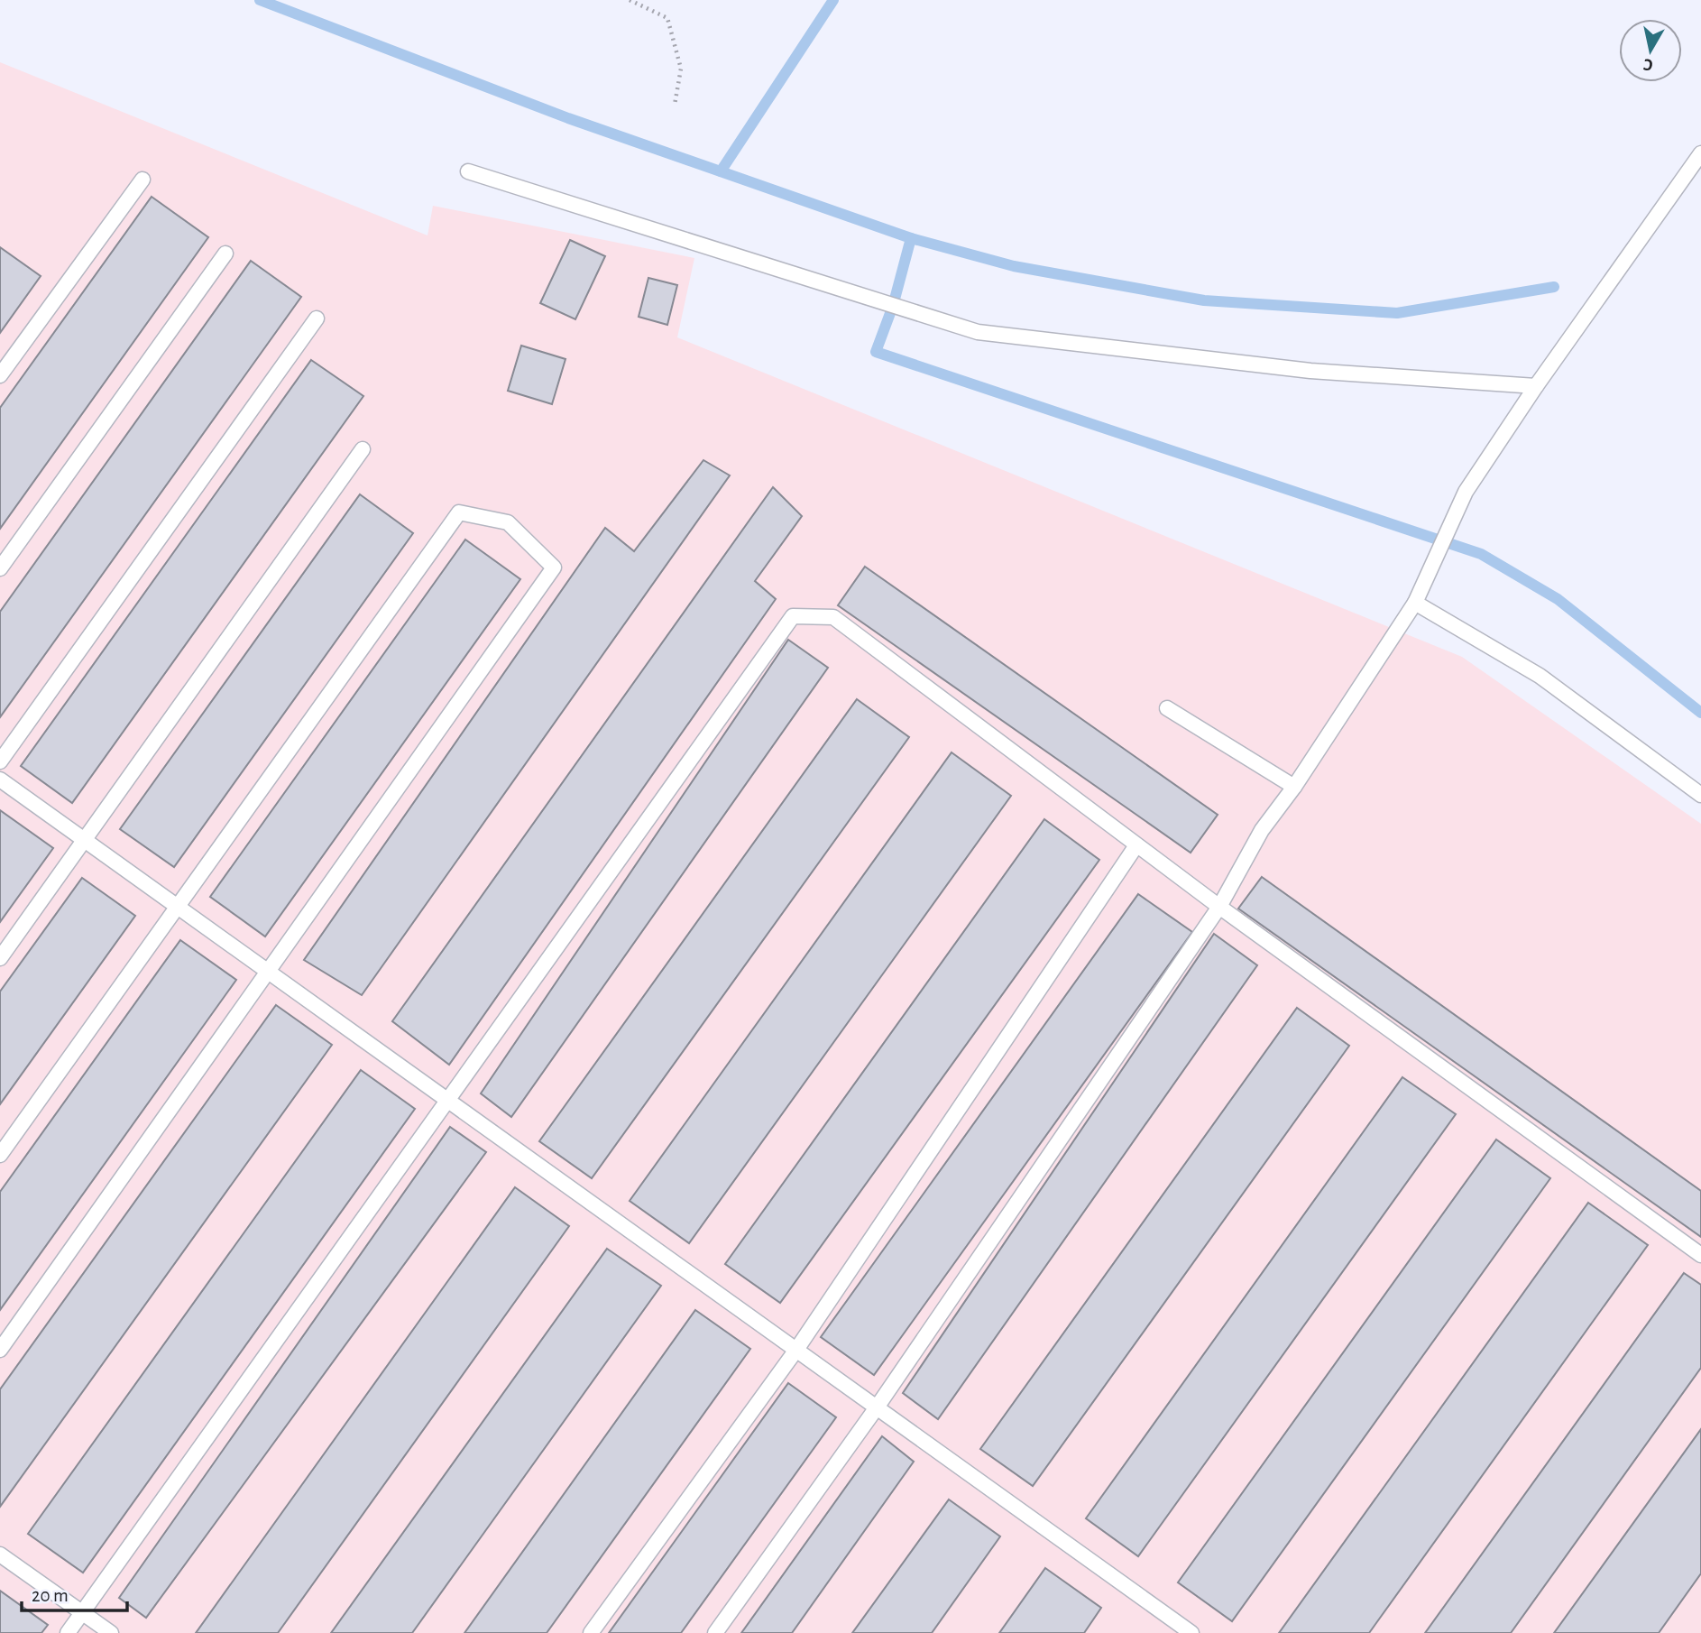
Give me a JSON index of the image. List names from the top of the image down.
{
  "scale_bar": "20 m",
  "north": "bottom"
}
